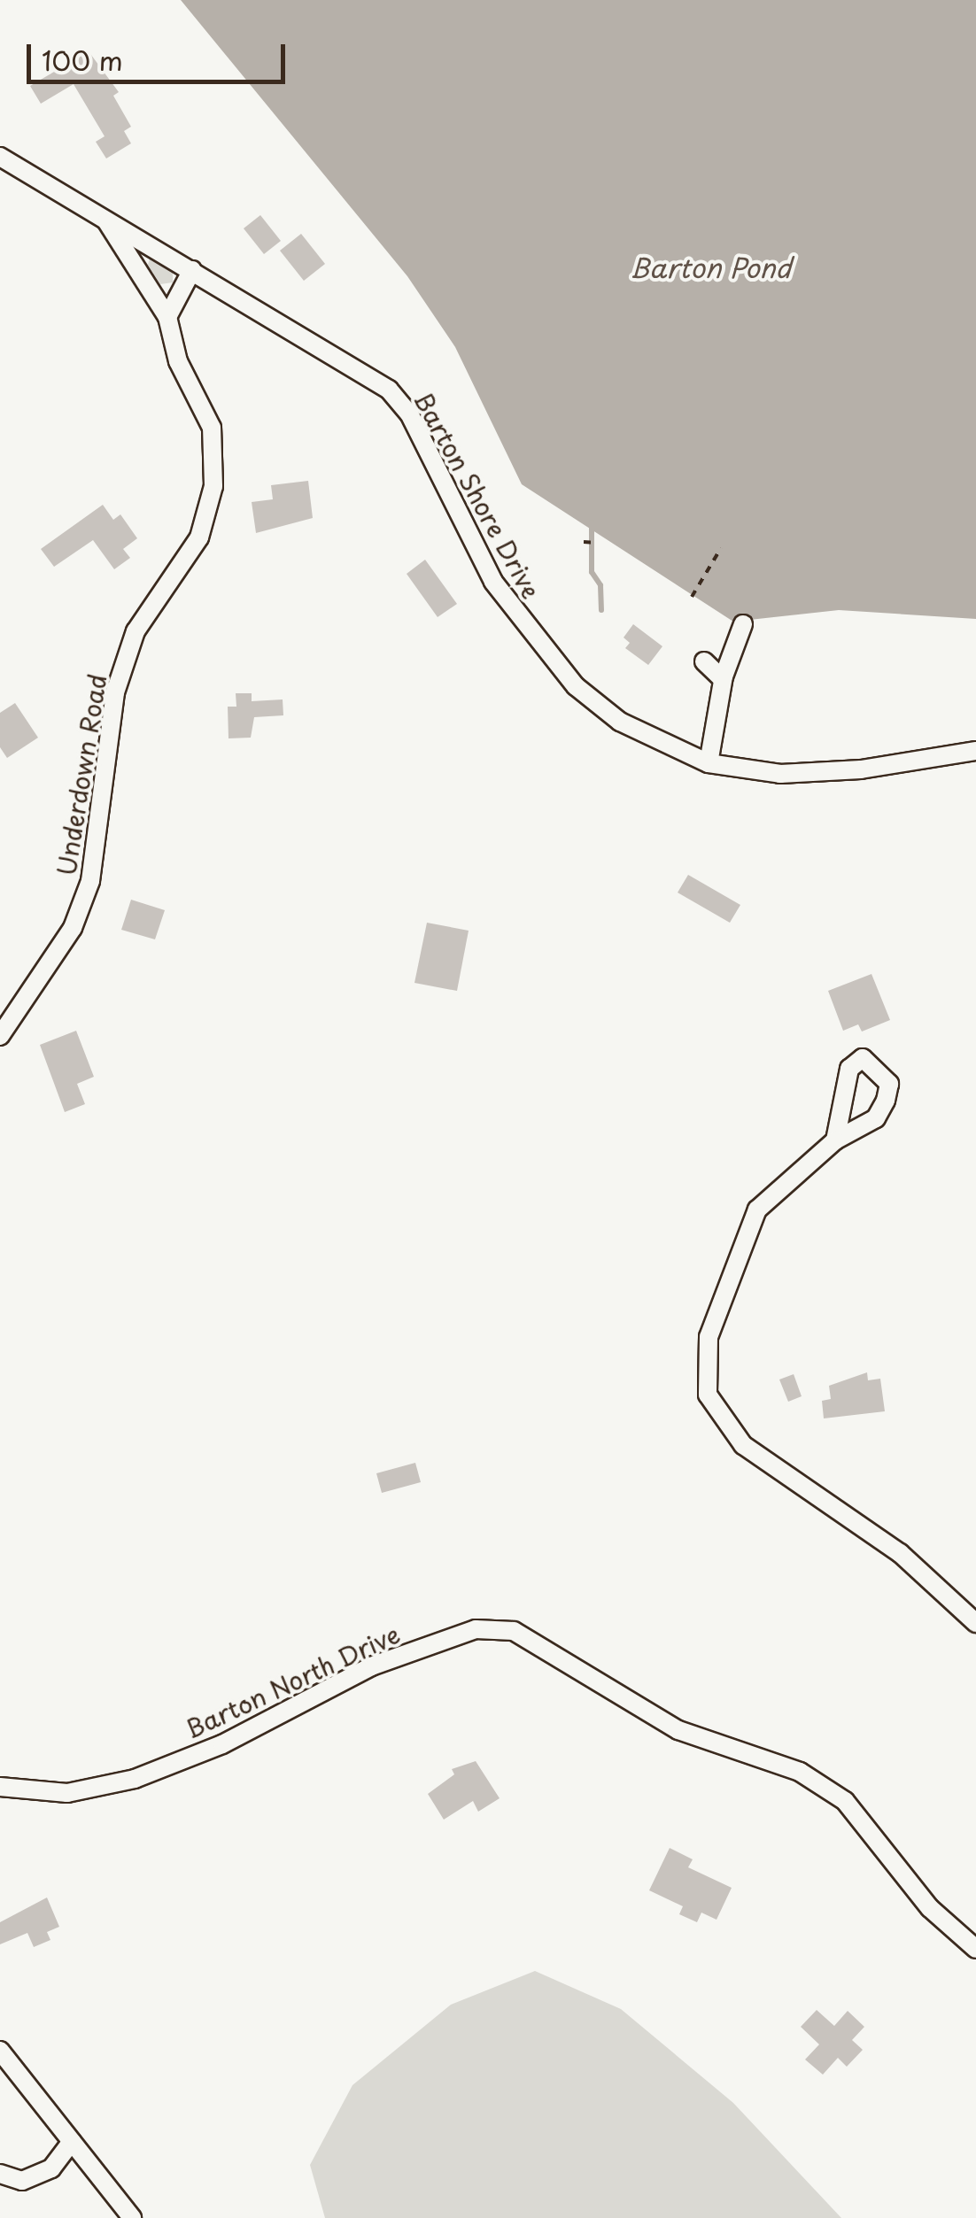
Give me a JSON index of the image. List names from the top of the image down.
{
  "streets": {
    "street": ["Barton Shore Drive", "Underdown Road", "Barton North Drive"]
  },
  "crossings": [
    ["Barton Shore Drive", "Underdown Road"]
  ],
  "water": ["Barton Pond"],
  "scale_bar": "100 m"
}
